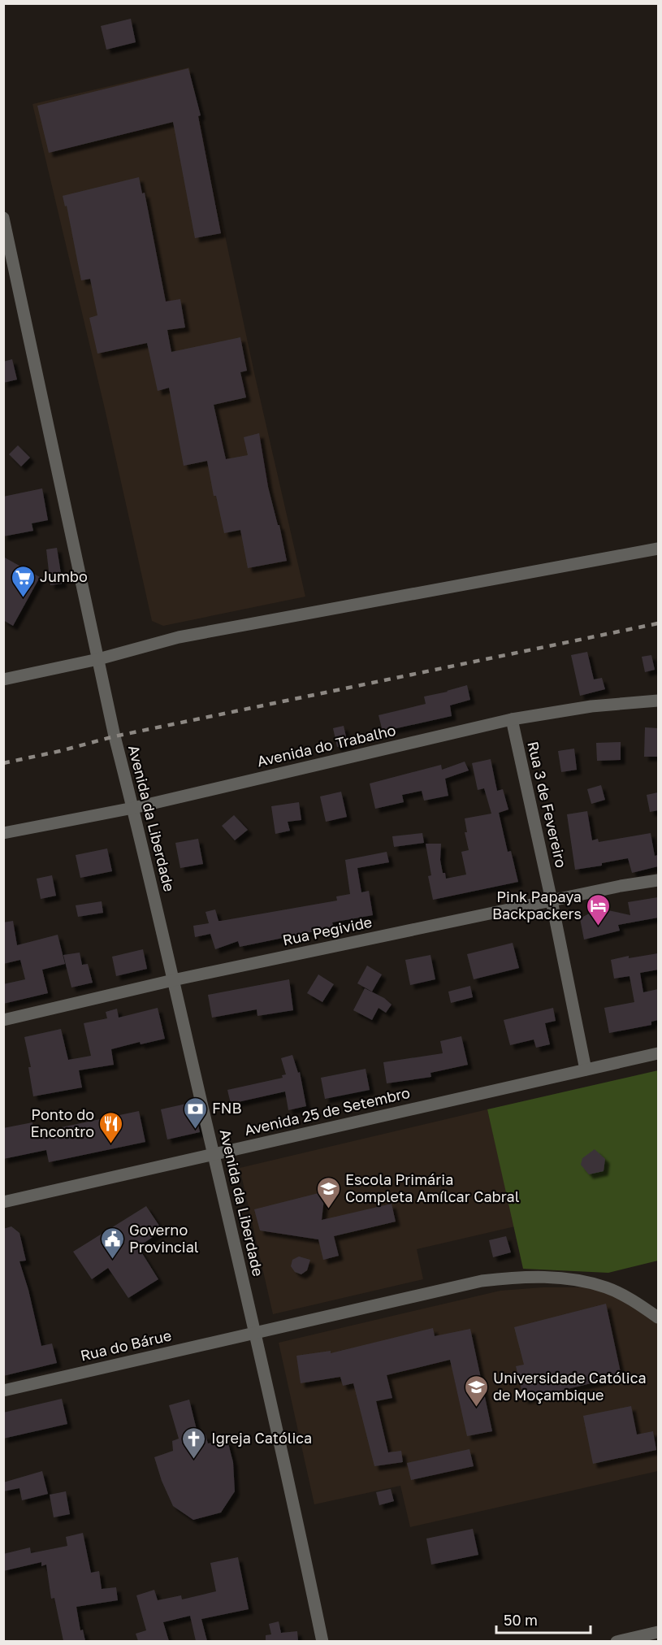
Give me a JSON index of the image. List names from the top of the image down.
{
  "streets": {
    "street": [
      "Avenida do Trabalho",
      "Rua 3 de Fevereiro",
      "Avenida da Liberdade",
      "Rua Pegivide",
      "Avenida 25 de Setembro",
      "Rua do Bárue"
    ]
  },
  "crossings": [
    ["Avenida do Trabalho", "Rua 3 de Fevereiro"],
    ["Avenida do Trabalho", "Avenida da Liberdade"],
    ["Rua 3 de Fevereiro", "Rua Pegivide"],
    ["Rua 3 de Fevereiro", "Avenida 25 de Setembro"],
    ["Avenida da Liberdade", "Rua Pegivide"],
    ["Avenida da Liberdade", "Avenida 25 de Setembro"],
    ["Avenida da Liberdade", "Rua do Bárue"]
  ],
  "places": {
    "supermarket": ["Jumbo"],
    "hotel": ["Pink Papaya Backpackers"],
    "bank": ["FNB"],
    "restaurant": ["Ponto do Encontro"],
    "school or university": ["Escola Primária Completa Amílcar Cabral", "Universidade Católica de Moçambique"],
    "public building": ["Governo Provincial"],
    "church": ["Igreja Católica"]
  },
  "scale_bar": "50 m"
}
